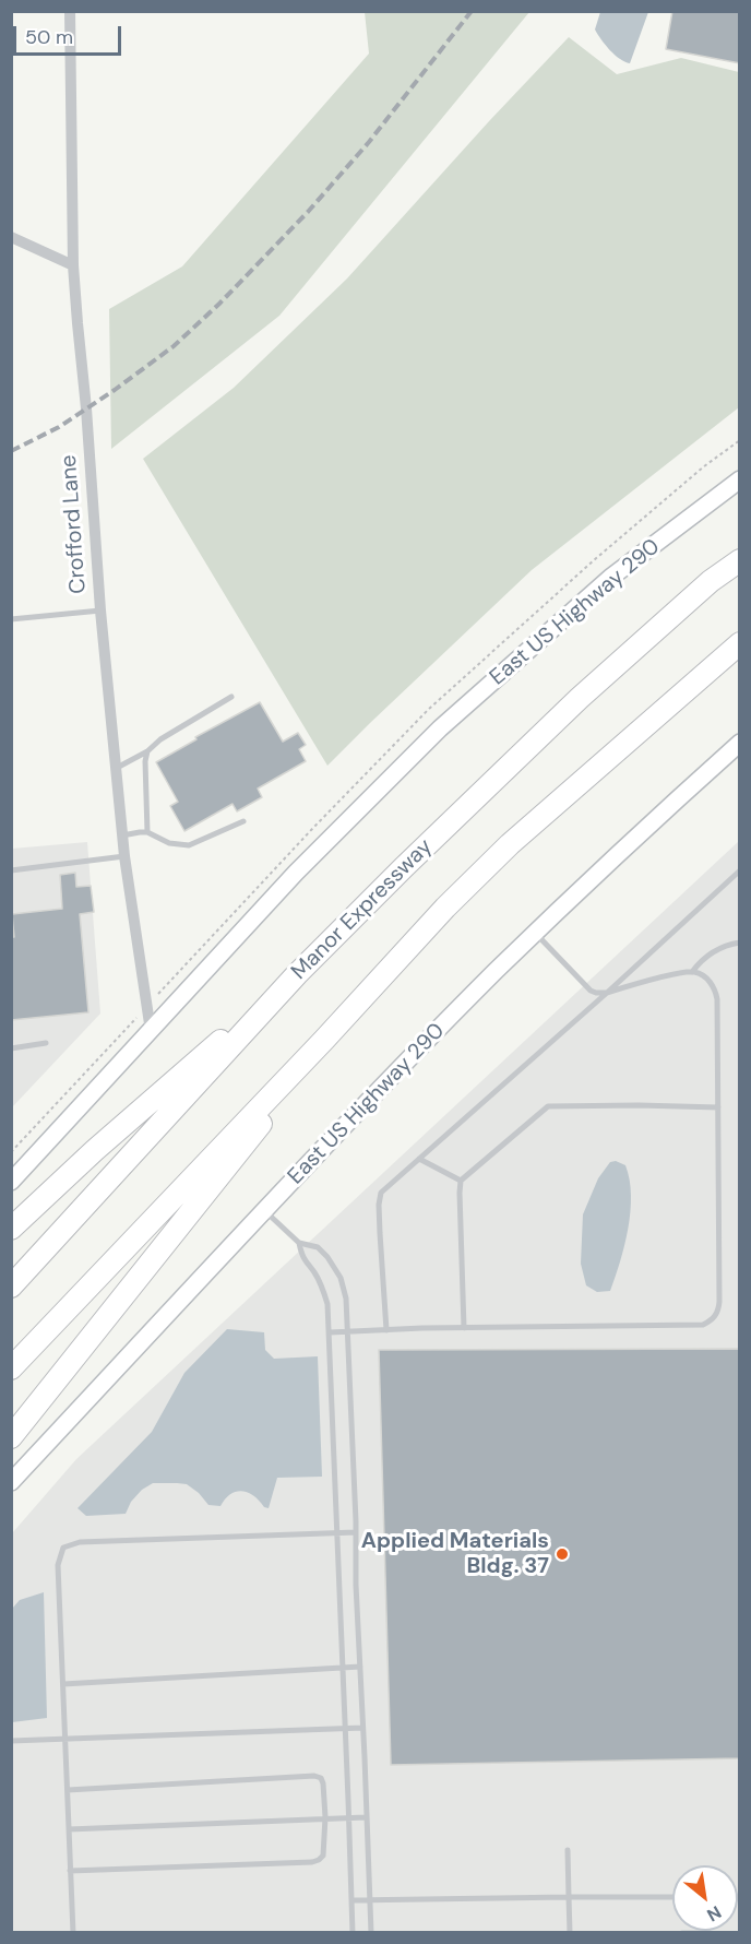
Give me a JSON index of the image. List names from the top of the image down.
{
  "streets": {
    "highway": ["Manor Expressway"],
    "main road": ["East US Highway 290"],
    "street": ["Crofford Lane"]
  },
  "crossings": [
    ["Crofford Lane", "East US Highway 290"]
  ],
  "places": ["Applied Materials Bldg. 37"],
  "scale_bar": "50 m",
  "north": "bottom right"
}
